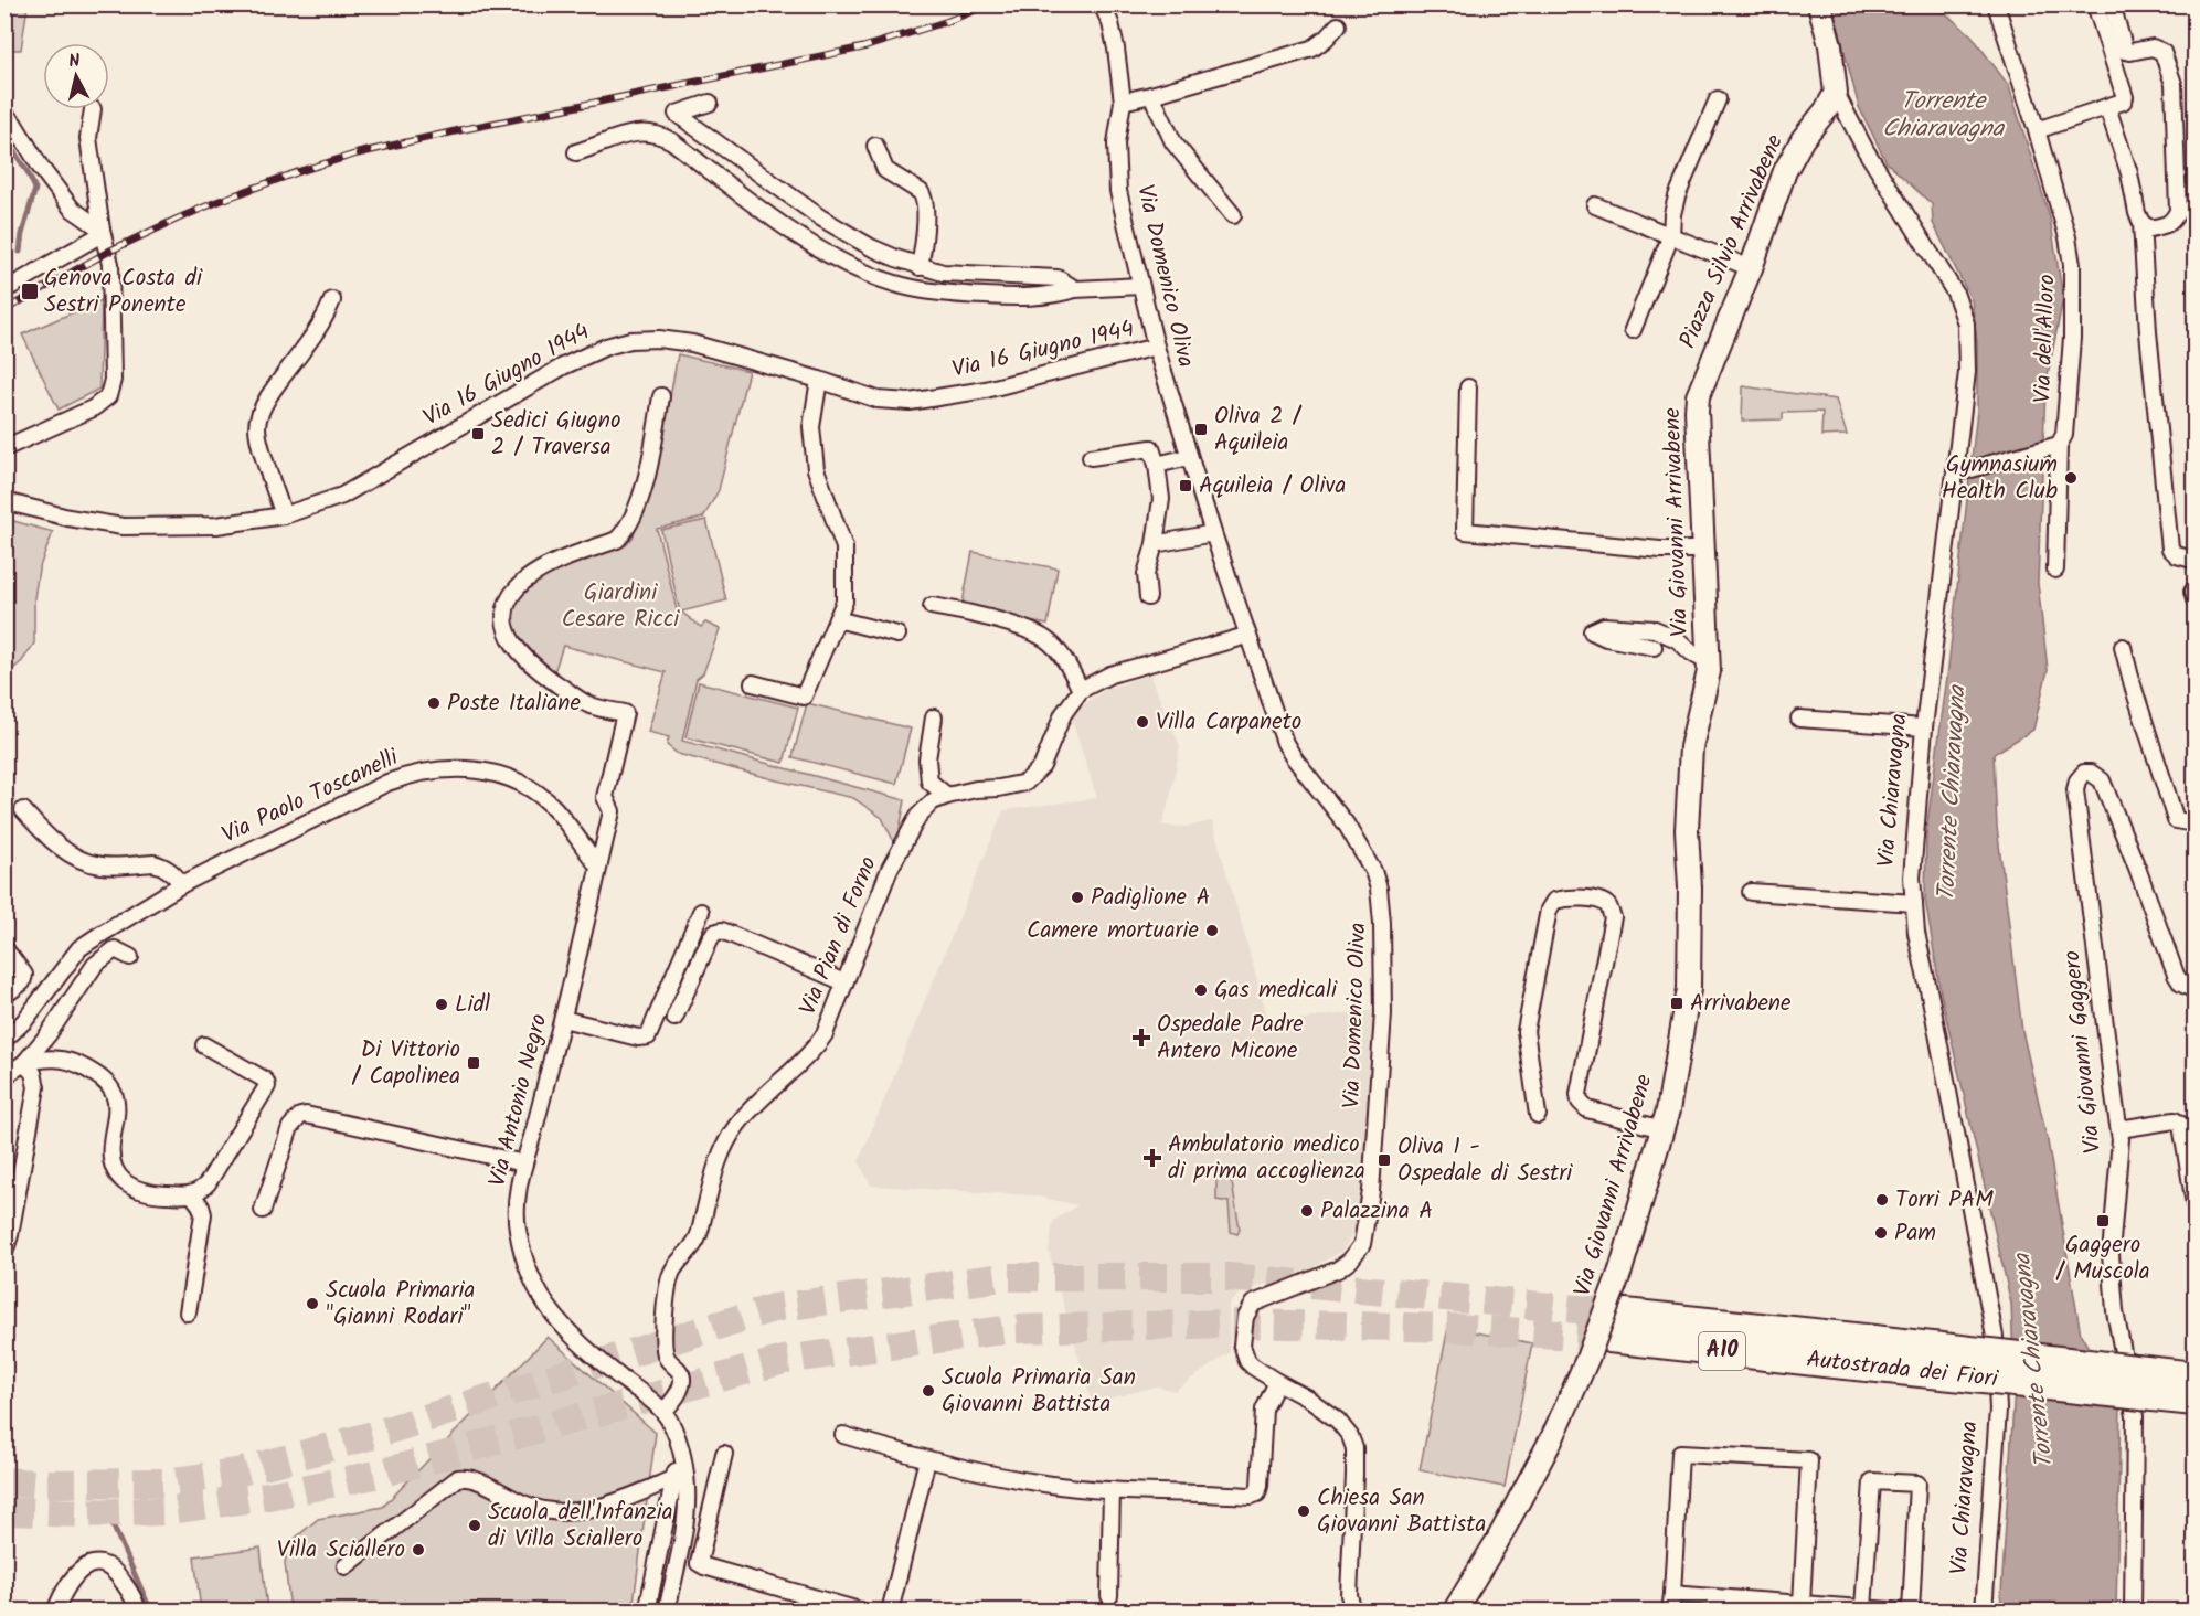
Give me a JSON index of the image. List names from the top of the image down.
{
  "streets": {
    "highway": ["A10", "Autostrada dei Fiori"],
    "street": [
      "Piazza Silvio Arrivabene",
      "Via Domenico Oliva",
      "Via dell'Alloro",
      "Via 16 Giugno 1944",
      "Via Giovanni Arrivabene",
      "Via Chiaravagna",
      "Via Paolo Toscanelli",
      "Via Pian di Forno",
      "Via Giovanni Gaggero",
      "Via Antonio Negro"
    ]
  },
  "crossings": [
    ["Piazza Silvio Arrivabene", "Via Giovanni Arrivabene"],
    ["Piazza Silvio Arrivabene", "Via Chiaravagna"],
    ["Via Domenico Oliva", "Via 16 Giugno 1944"],
    ["Via Domenico Oliva", "Via Pian di Forno"],
    ["Via Paolo Toscanelli", "Via Antonio Negro"],
    ["Via Pian di Forno", "Via Antonio Negro"]
  ],
  "water": ["Torrente Chiaravagna"],
  "parks": ["Giardini Cesare Ricci"],
  "places": {
    "transit": [
      "Genova Costa di Sestri Ponente",
      "Oliva 2 / Aquileia",
      "Sedici Giugno 2 / Traversa",
      "Aquileia / Oliva",
      "Arrivabene",
      "Di Vittorio / Capolinea",
      "Oliva 1 - Ospedale di Sestri",
      "Gaggero / Muscola"
    ],
    "other": [
      "Gymnasium Health Club",
      "Poste Italiane",
      "Villa Carpaneto",
      "Padiglione A",
      "Camere mortuarie",
      "Gas medicali",
      "Lidl",
      "Torri PAM",
      "Palazzina A",
      "Pam",
      "Scuola Primaria \"Gianni Rodari\"",
      "Scuola Primaria San Giovanni Battista",
      "Chiesa San Giovanni Battista",
      "Scuola dell'Infanzia di Villa Sciallero",
      "Villa Sciallero"
    ],
    "health": ["Ospedale Padre Antero Micone", "Ambulatorio medico di prima accoglienza"]
  },
  "north": "top"
}
